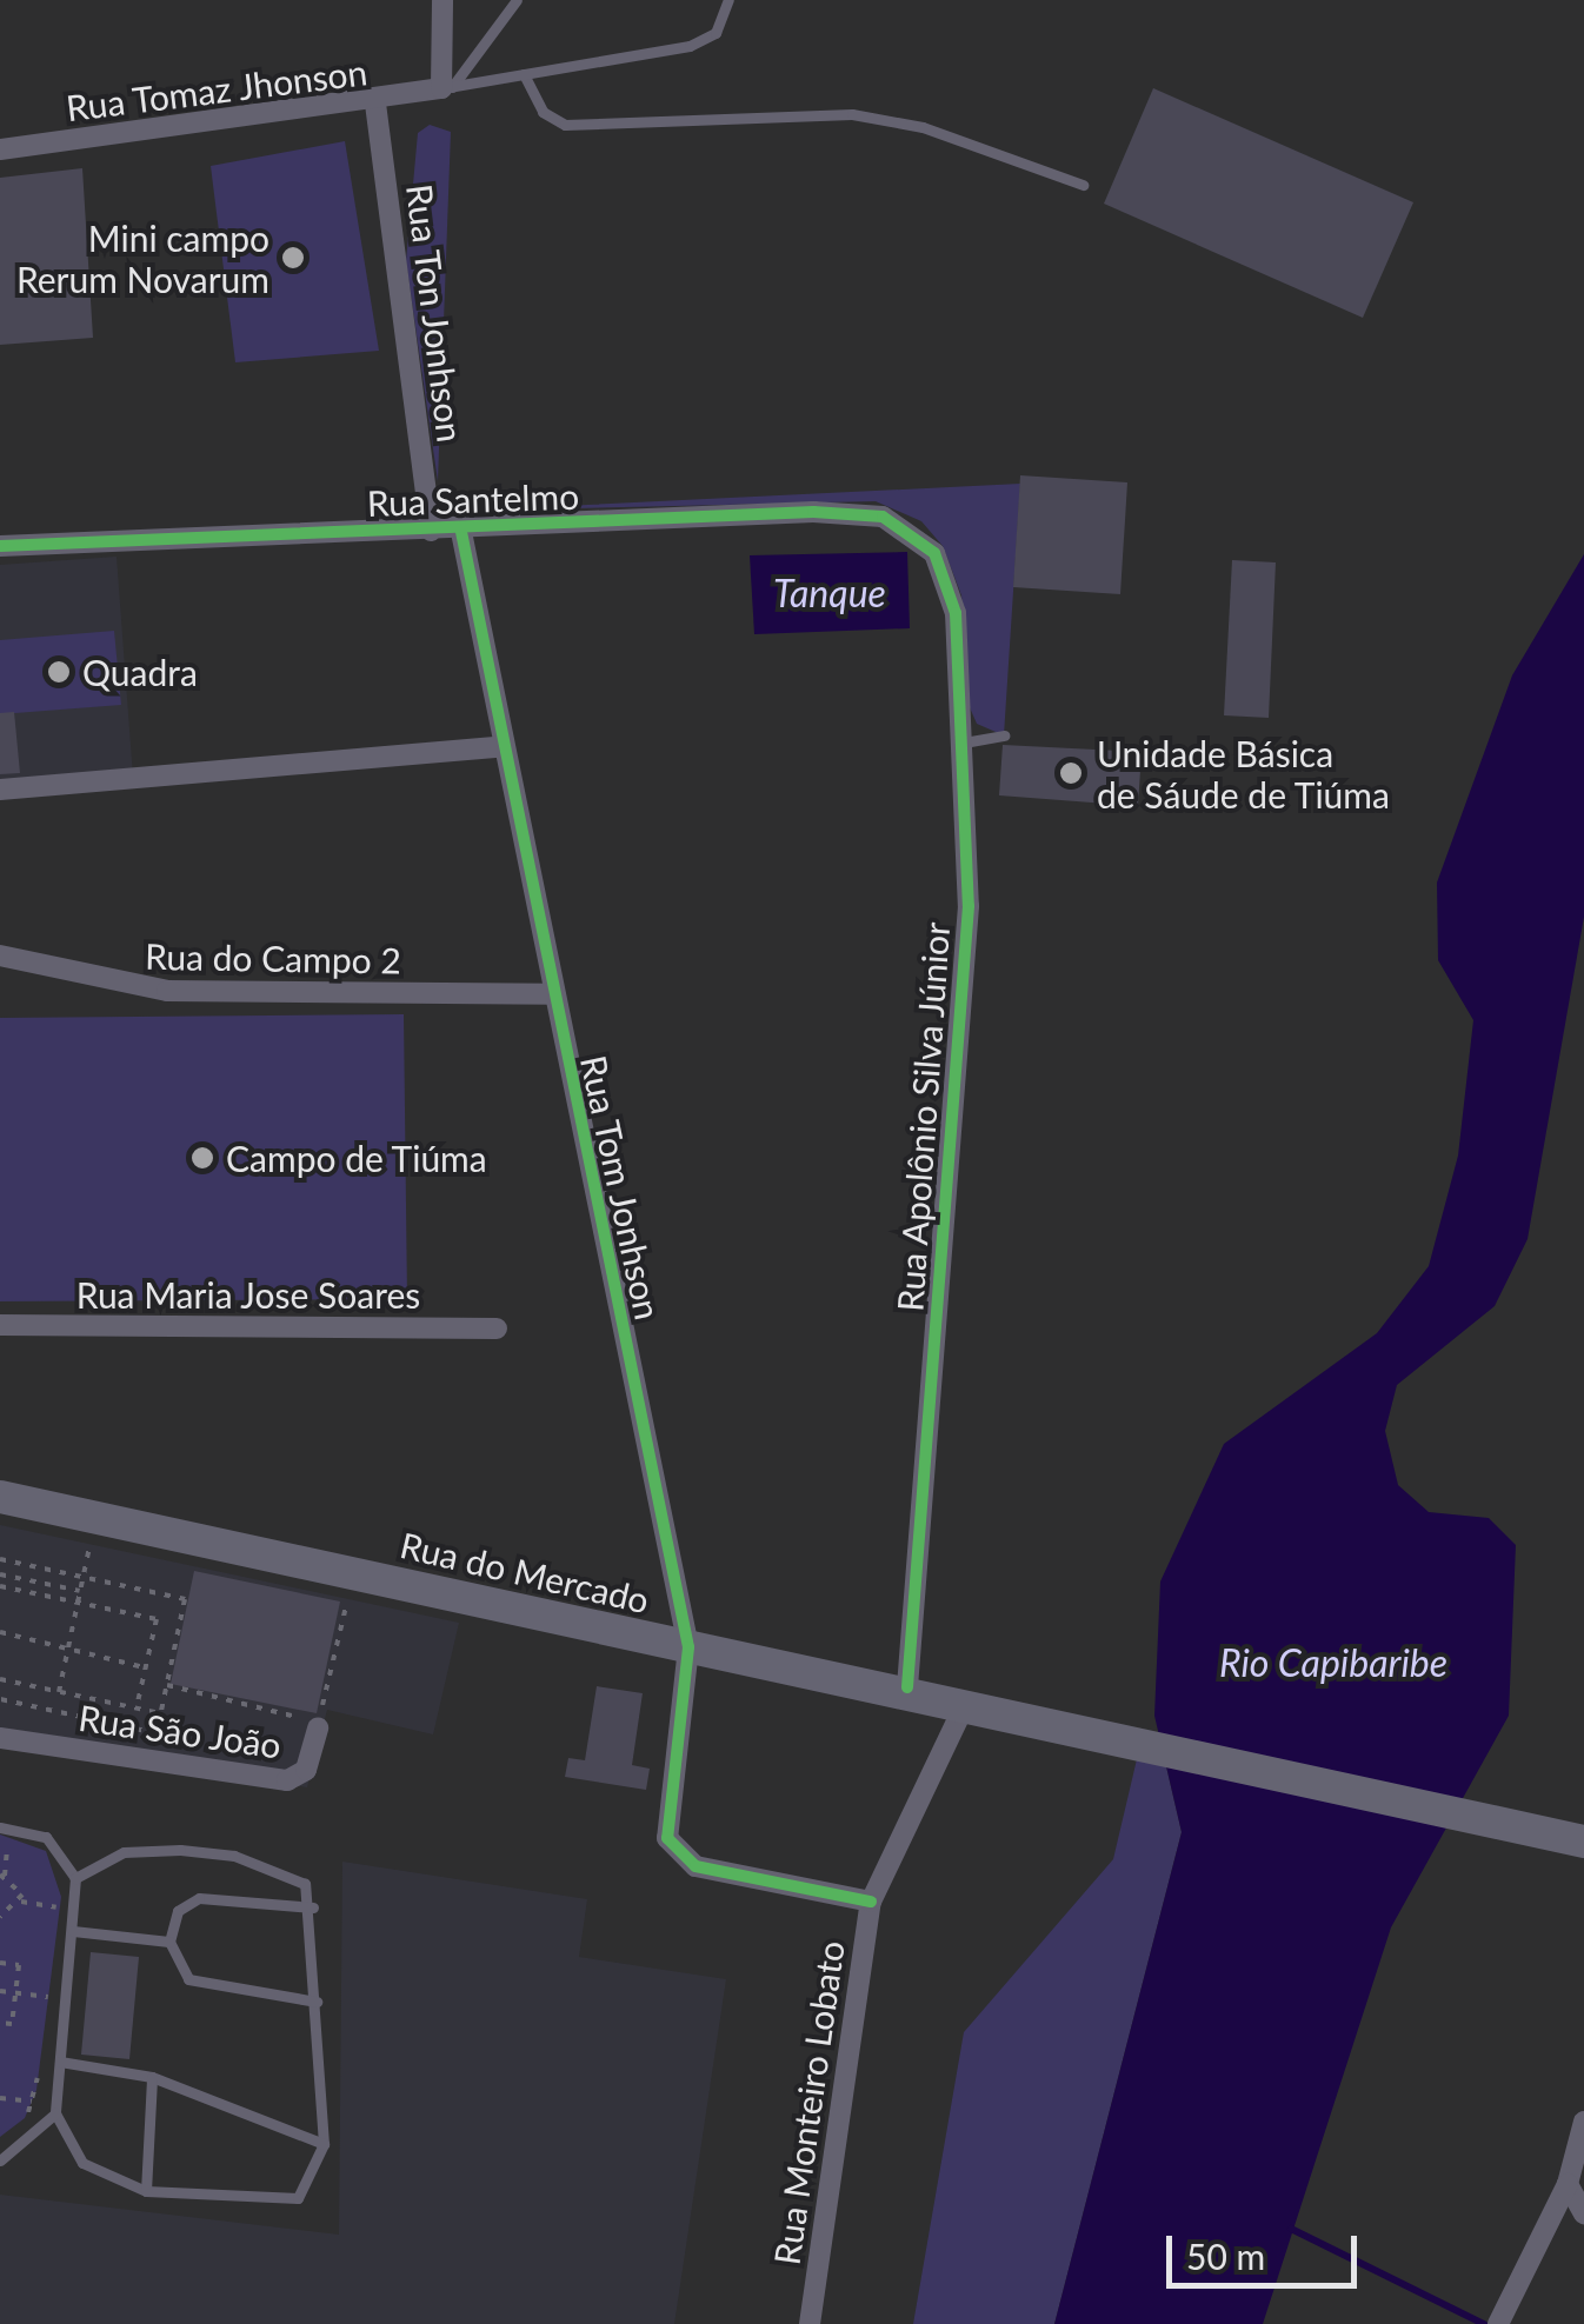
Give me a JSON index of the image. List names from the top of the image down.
{
  "streets": {
    "main road": ["Rua do Mercado"],
    "street": [
      "Rua Tomaz Jhonson",
      "Rua Ton Jonhson",
      "Rua Santelmo",
      "Rua do Campo 2",
      "Rua Apolônio Silva Júnior",
      "Rua Tom Jonhson",
      "Rua Maria Jose Soares",
      "Rua São João",
      "Rua Monteiro Lobato"
    ]
  },
  "crossings": [
    ["Rua Tomaz Jhonson", "Rua Ton Jonhson"],
    ["Rua Ton Jonhson", "Rua Santelmo"],
    ["Rua Santelmo", "Rua Apolônio Silva Júnior"],
    ["Rua Santelmo", "Rua Tom Jonhson"],
    ["Rua do Campo 2", "Rua Tom Jonhson"],
    ["Rua Apolônio Silva Júnior", "Rua do Mercado"],
    ["Rua Tom Jonhson", "Rua do Mercado"],
    ["Rua Tom Jonhson", "Rua Monteiro Lobato"],
    ["Rua do Mercado", "Rua Monteiro Lobato"]
  ],
  "water": ["Tanque", "Rio Capibaribe"],
  "places": [
    "Mini campo Rerum Novarum",
    "Quadra",
    "Unidade Básica de Sáude de Tiúma",
    "Campo de Tiúma"
  ],
  "scale_bar": "50 m"
}
